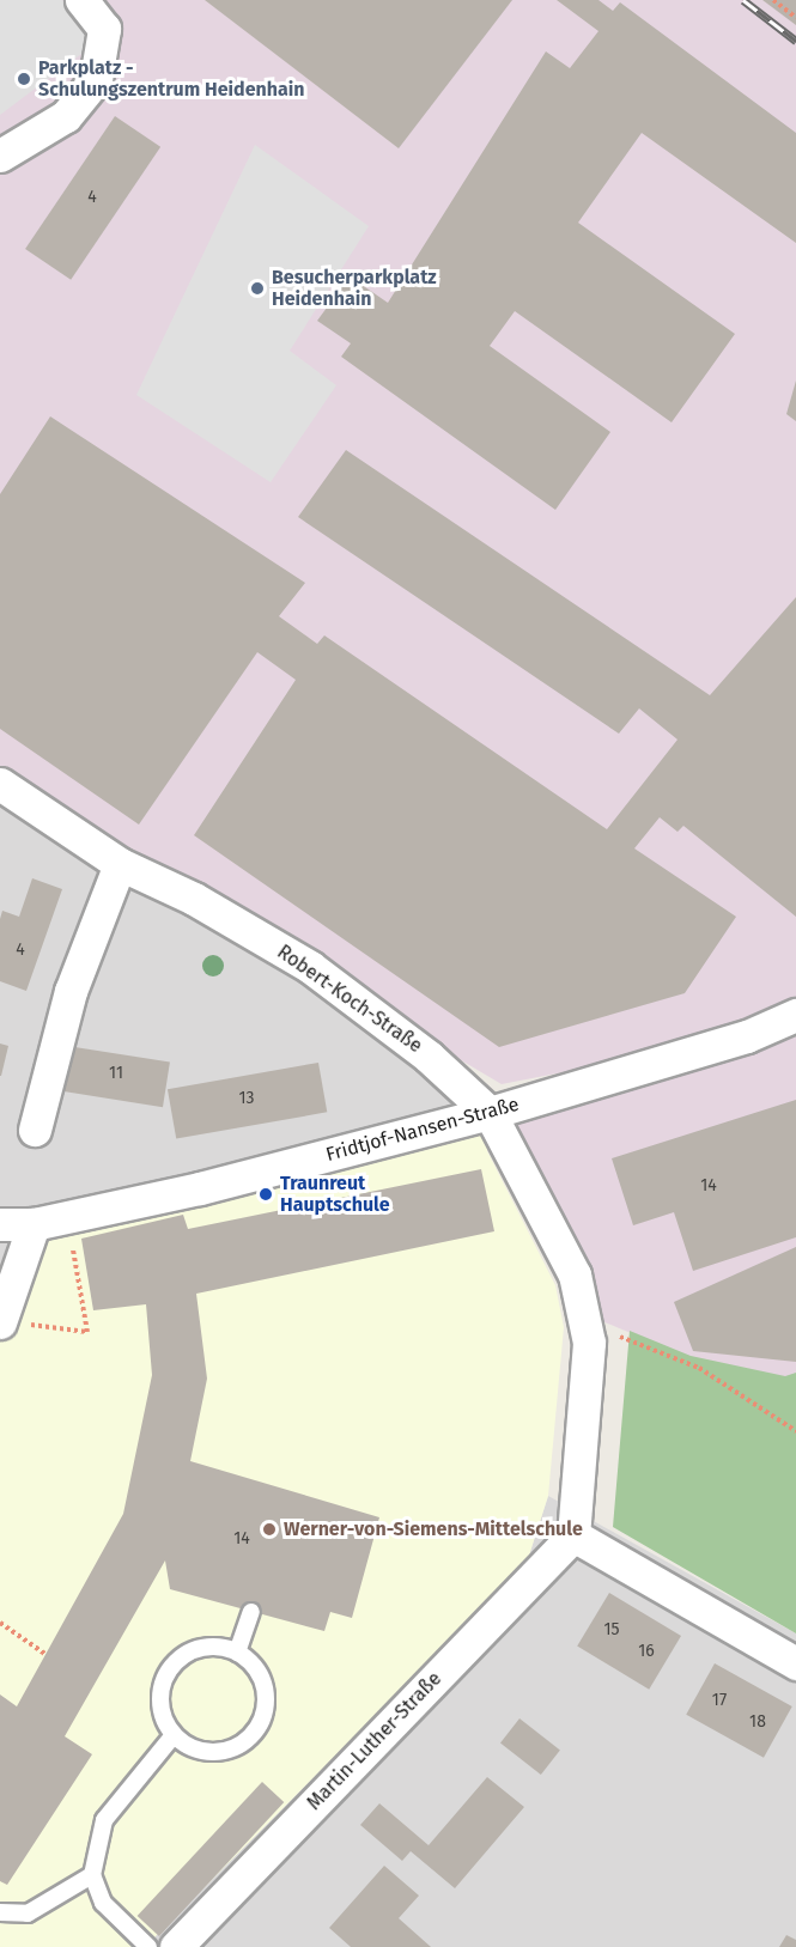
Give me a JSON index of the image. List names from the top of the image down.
{
  "streets": {
    "street": ["Robert-Koch-Straße", "Fridtjof-Nansen-Straße", "Martin-Luther-Straße"]
  },
  "crossings": [
    ["Robert-Koch-Straße", "Fridtjof-Nansen-Straße"]
  ],
  "places": [
    "Parkplatz - Schulungszentrum Heidenhain",
    "Besucherparkplatz Heidenhain",
    "Traunreut Hauptschule",
    "Werner-von-Siemens-Mittelschule"
  ],
  "house_numbers": [
    "4",
    "4",
    "11",
    "13",
    "14",
    "14",
    "15",
    "16",
    "17",
    "18"
  ]
}
